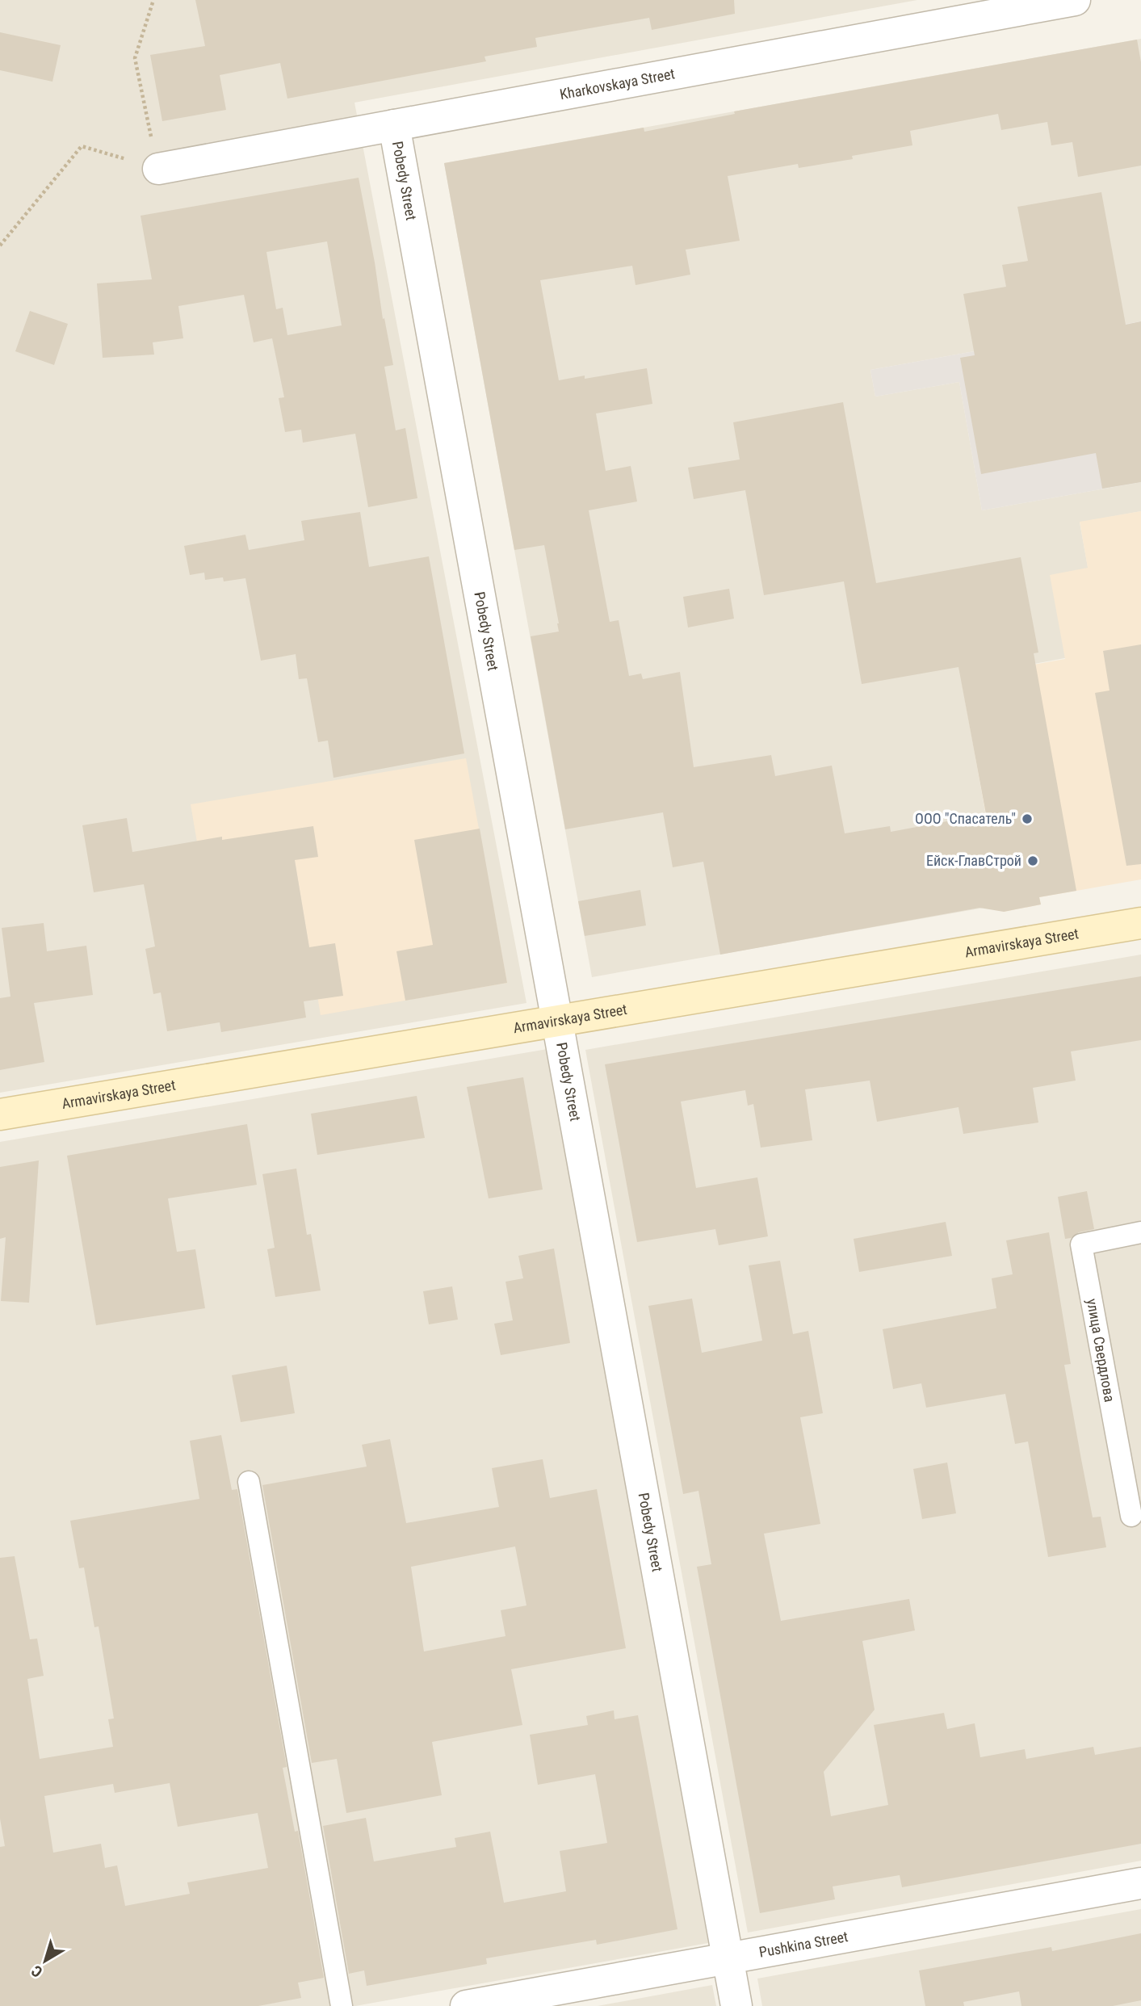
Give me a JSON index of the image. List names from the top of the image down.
{
  "streets": {
    "street": [
      "Kharkovskaya Street",
      "Pobedy Street",
      "Armavirskaya Street",
      "Pushkina Street"
    ],
    "lane": ["улица Свердлова"]
  },
  "crossings": [
    ["Kharkovskaya Street", "Pobedy Street"],
    ["Pobedy Street", "Armavirskaya Street"],
    ["Pobedy Street", "Pushkina Street"]
  ],
  "places": ["ООО \"Спасатель\"", "Ейск-ГлавСтрой"],
  "north": "bottom left"
}
